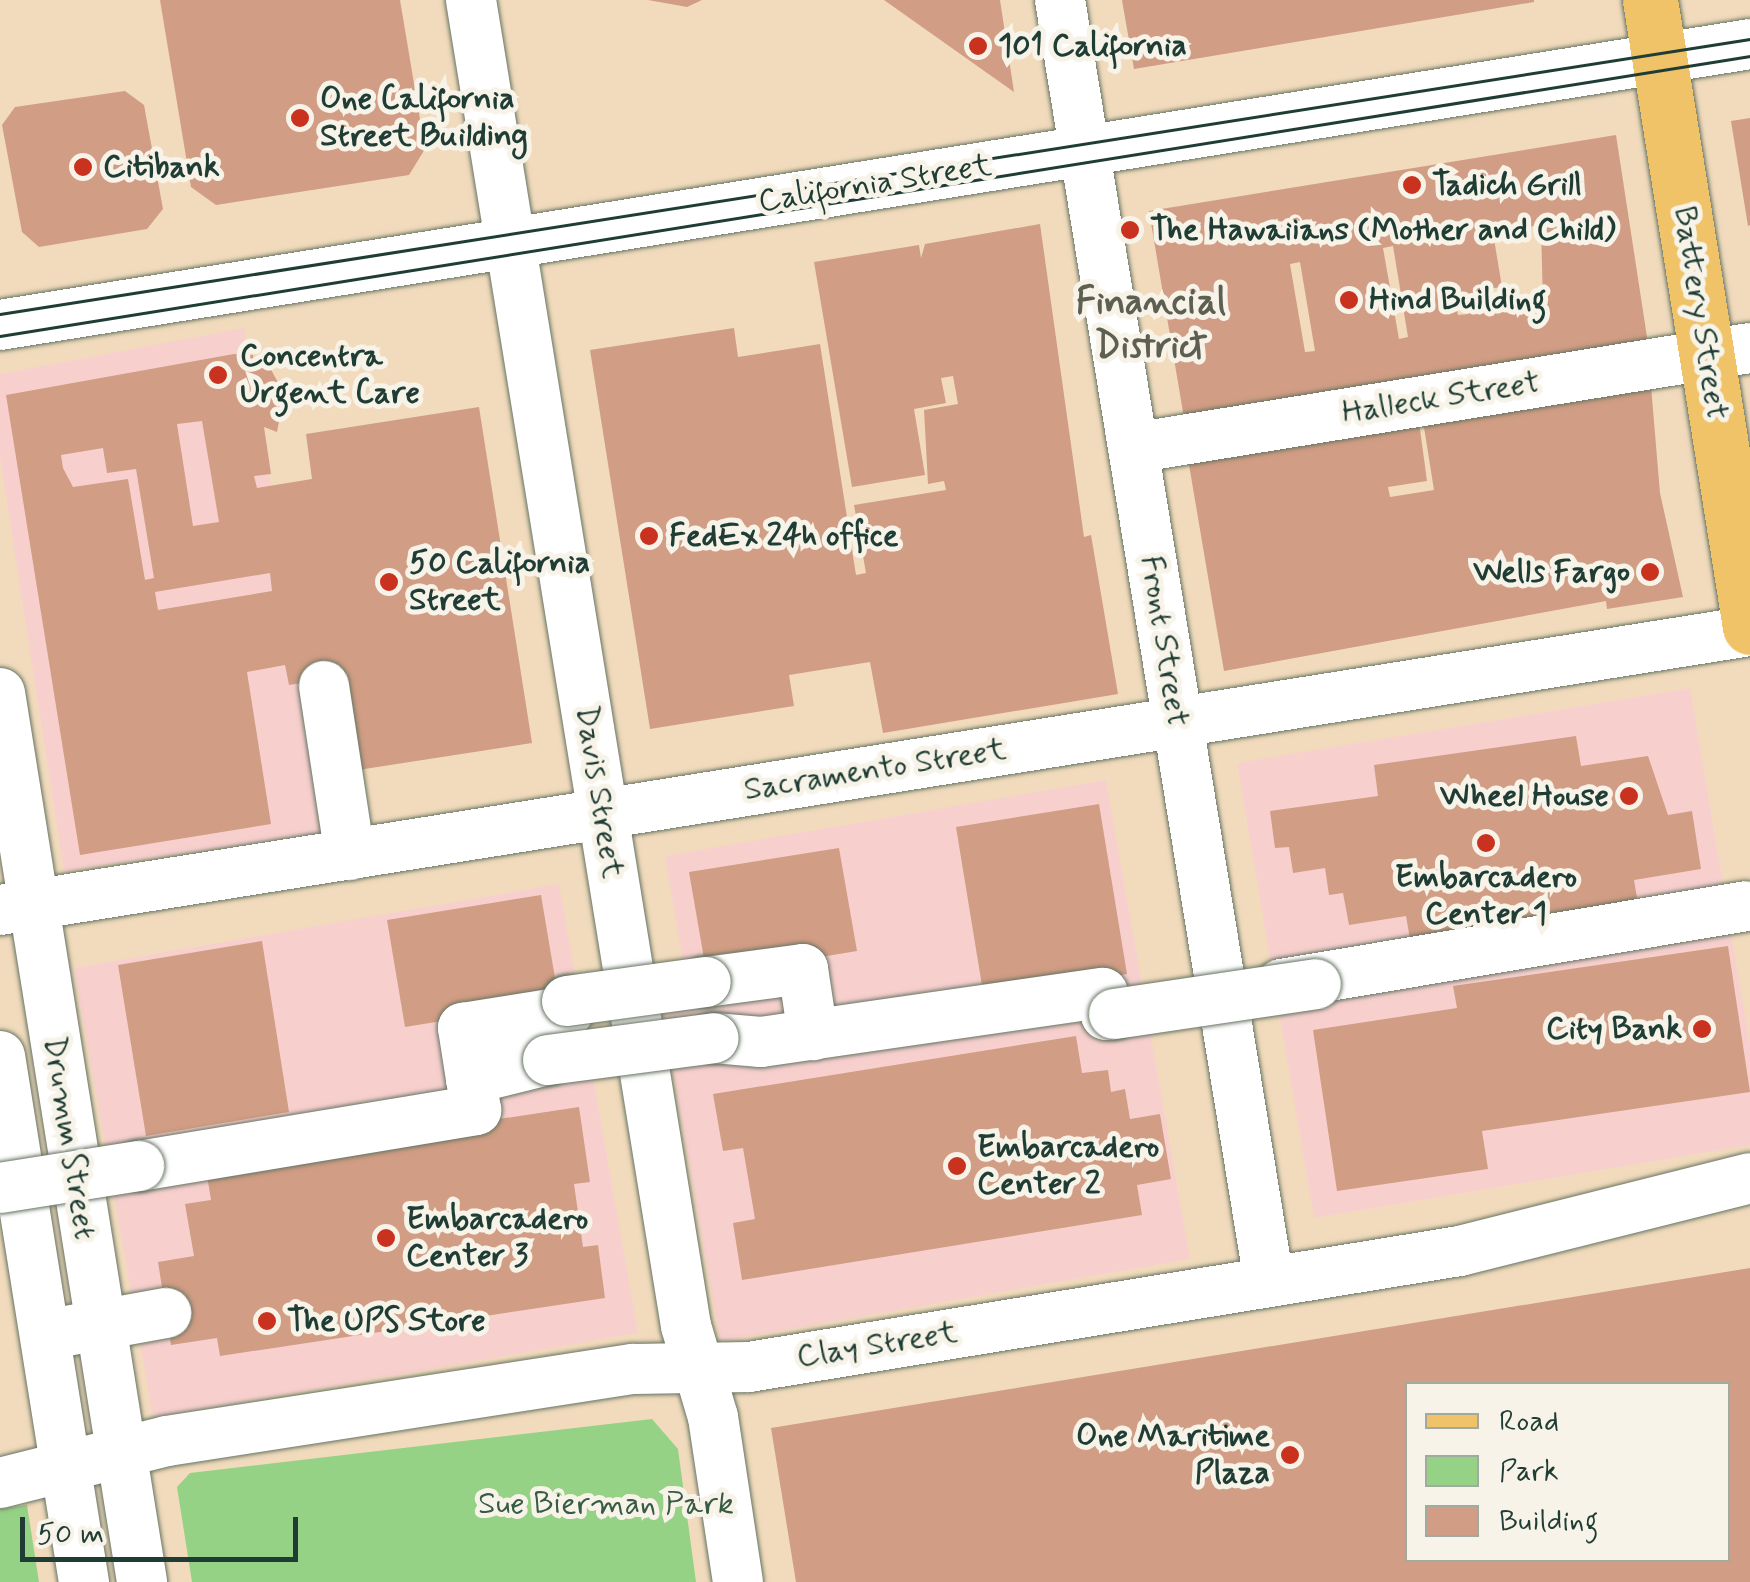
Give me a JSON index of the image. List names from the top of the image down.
{
  "streets": {
    "main road": ["Battery Street"],
    "street": [
      "California Street",
      "Halleck Street",
      "Front Street",
      "Sacramento Street",
      "Davis Street",
      "Drumm Street",
      "Clay Street"
    ]
  },
  "crossings": [
    ["California Street", "Battery Street"],
    ["California Street", "Front Street"],
    ["California Street", "Davis Street"],
    ["Battery Street", "Halleck Street"],
    ["Battery Street", "Sacramento Street"],
    ["Halleck Street", "Front Street"],
    ["Front Street", "Sacramento Street"],
    ["Front Street", "Clay Street"],
    ["Sacramento Street", "Davis Street"],
    ["Sacramento Street", "Drumm Street"],
    ["Davis Street", "Clay Street"],
    ["Drumm Street", "Clay Street"]
  ],
  "districts": ["Financial District"],
  "parks": ["Sue Bierman Park"],
  "places": [
    "101 California",
    "One California Street Building",
    "Citibank",
    "Tadich Grill",
    "The Hawaiians (Mother and Child)",
    "Hind Building",
    "Concentra Urgent Care",
    "FedEx 24h office",
    "Wells Fargo",
    "50 California Street",
    "Wheel House",
    "Embarcadero Center 1",
    "City Bank",
    "Embarcadero Center 2",
    "Embarcadero Center 3",
    "The UPS Store",
    "One Maritime Plaza"
  ],
  "legend": ["Road", "Park", "Building"],
  "scale_bar": "50 m"
}
